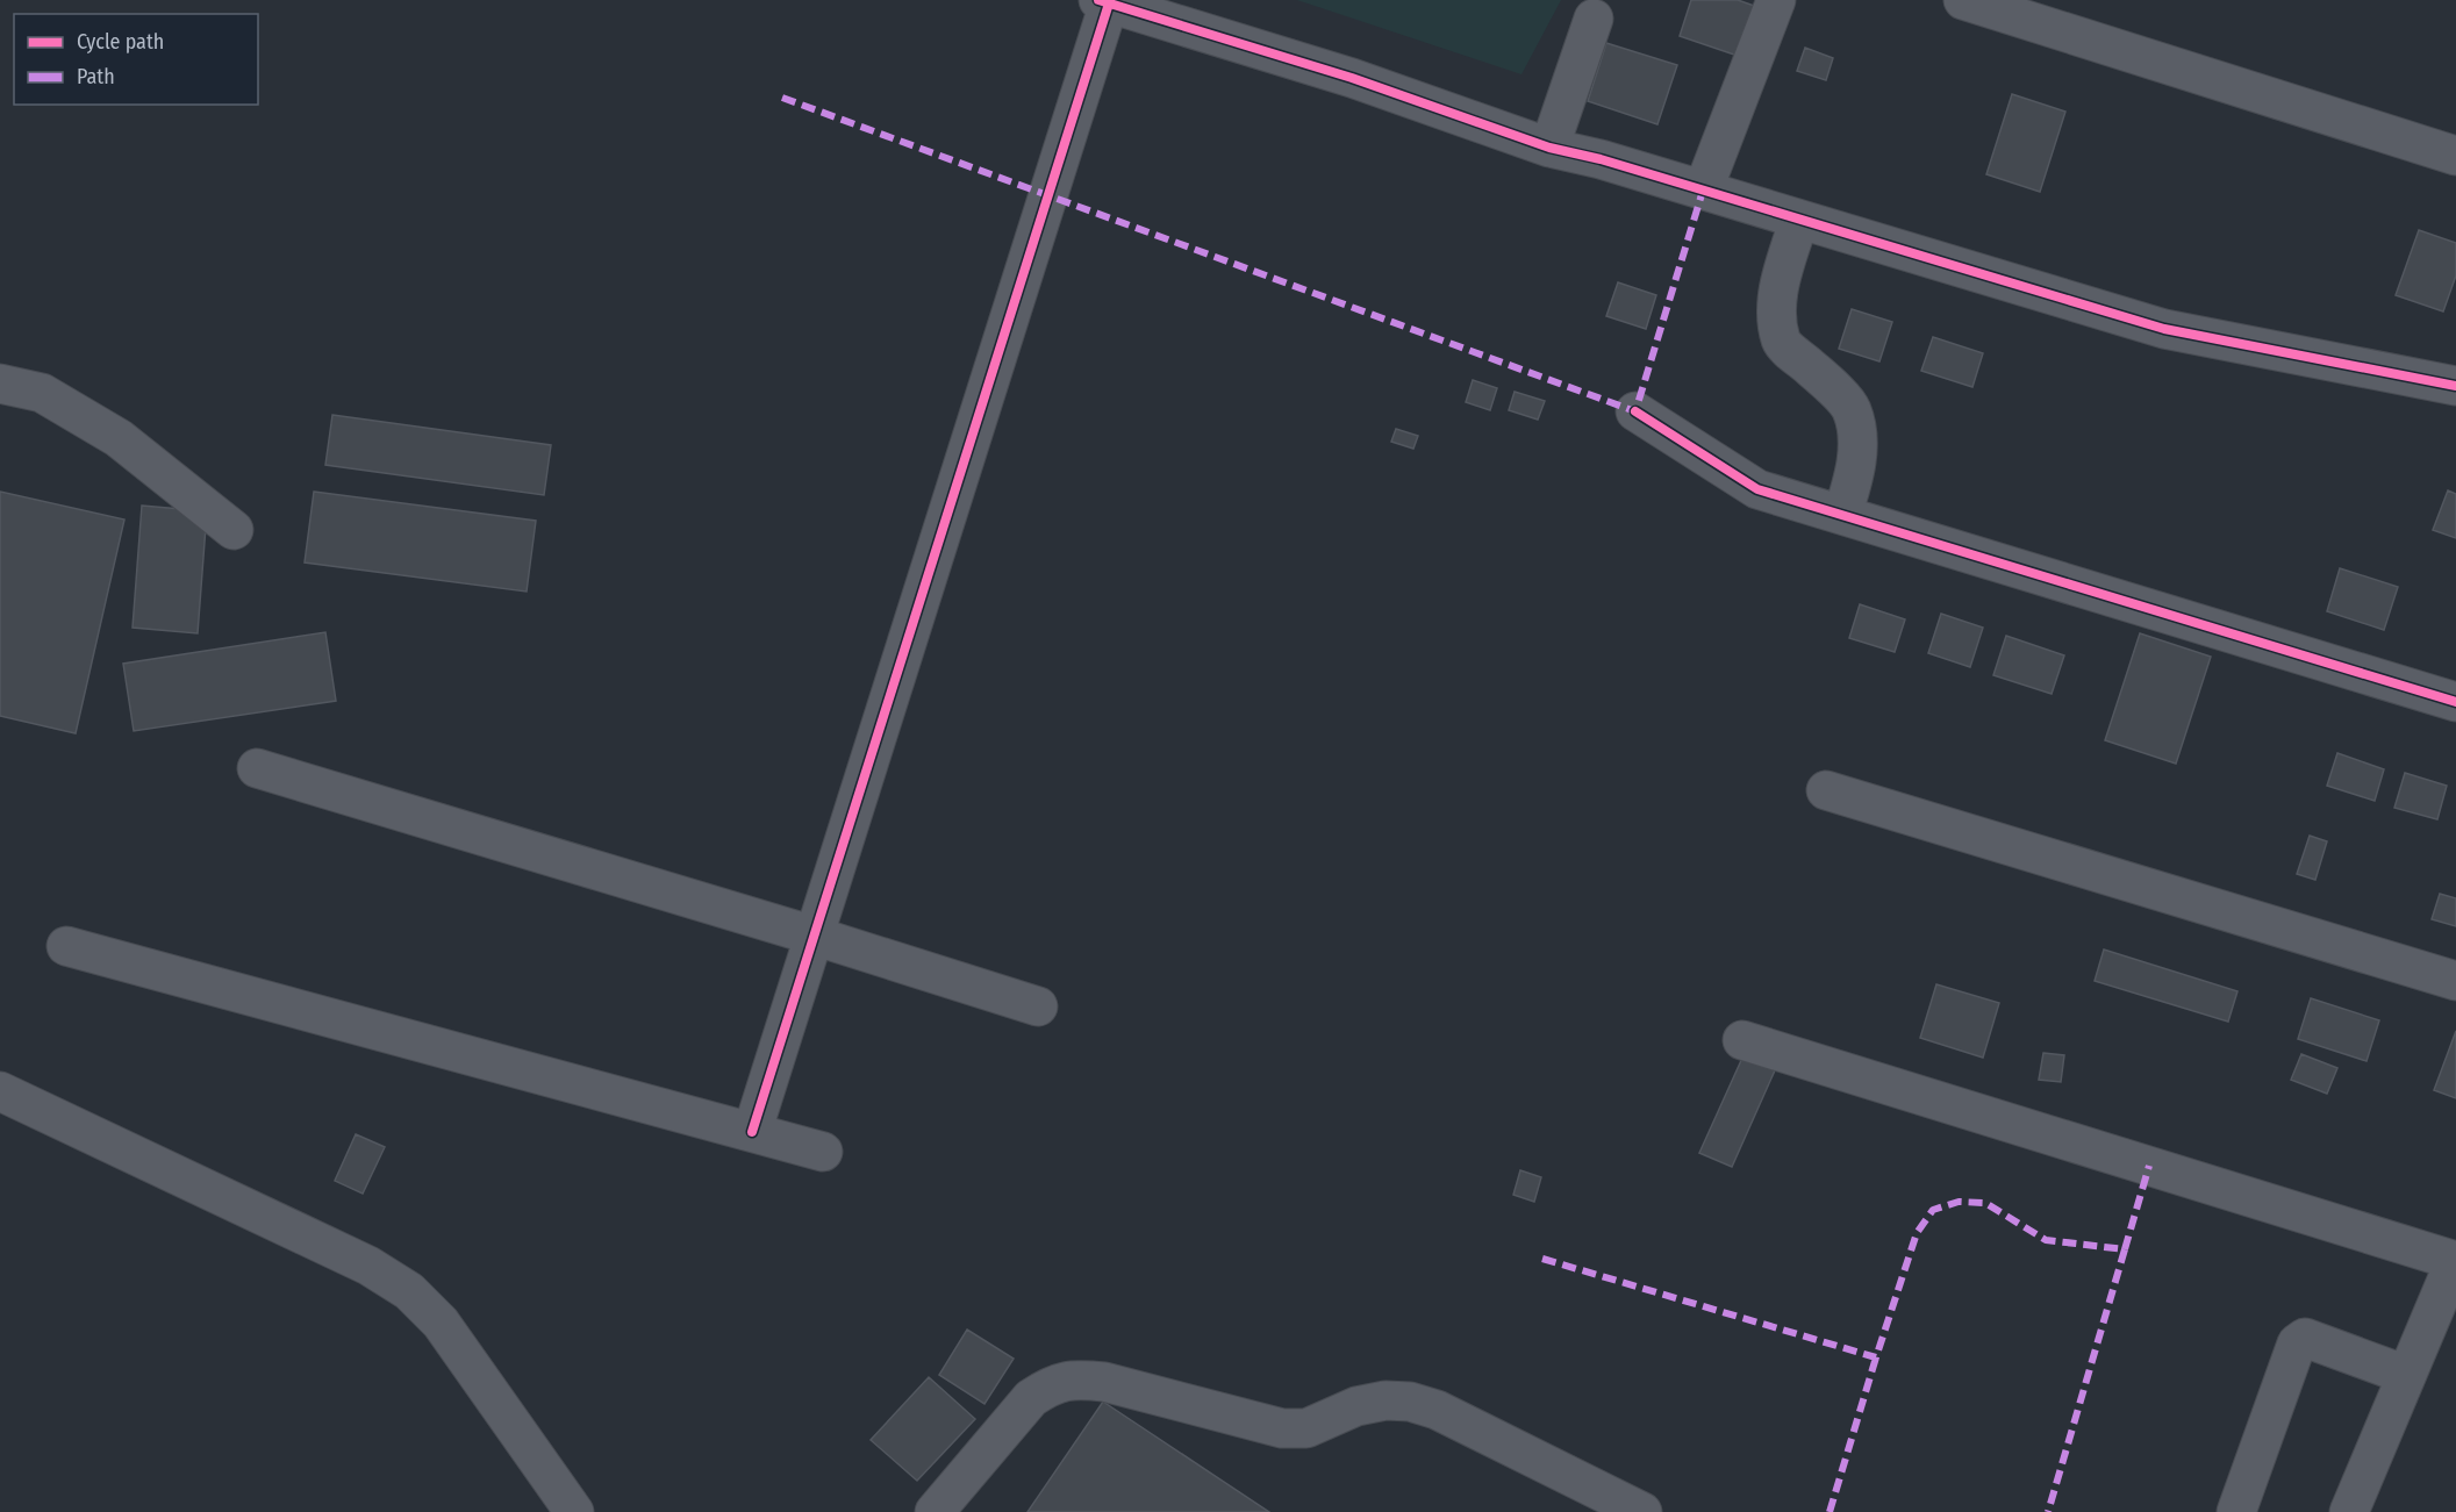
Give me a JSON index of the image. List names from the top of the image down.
{
  "legend": ["Cycle path", "Path"]
}
